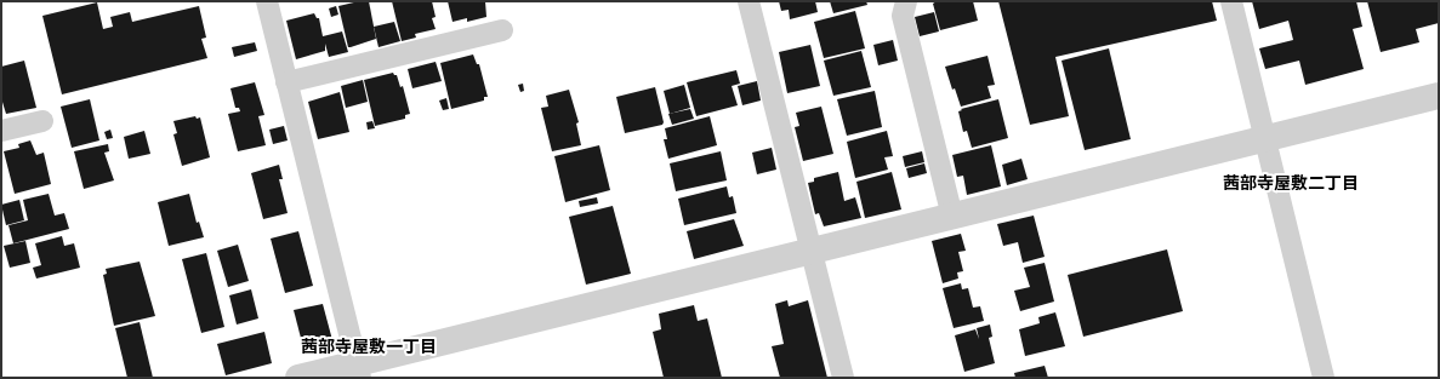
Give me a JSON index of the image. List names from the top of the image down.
{
  "districts": ["茜部寺屋敷二丁目", "茜部寺屋敷一丁目"]
}
